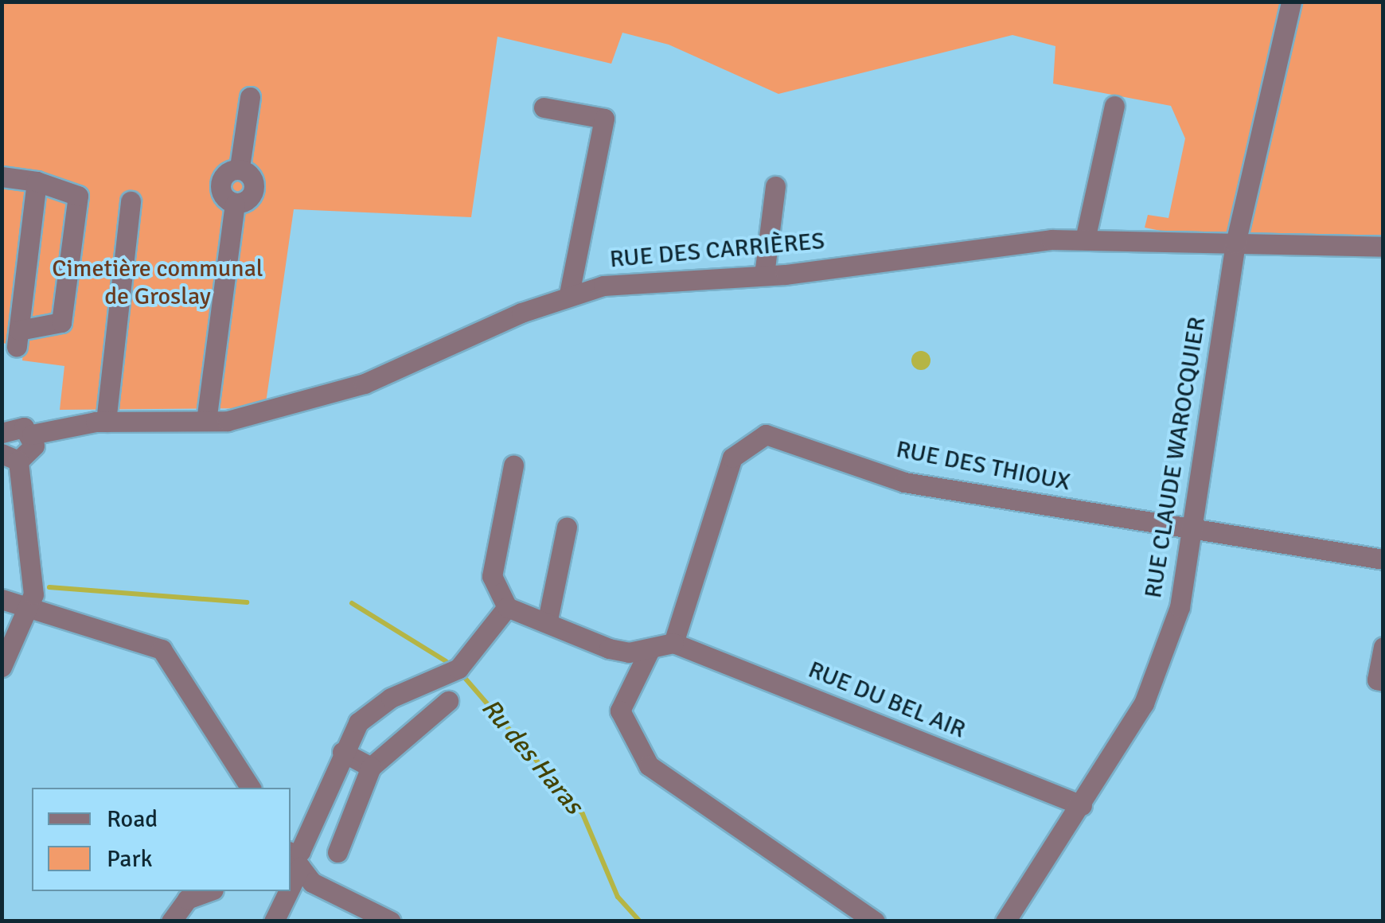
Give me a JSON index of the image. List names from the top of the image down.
{
  "streets": {
    "street": [
      "RUE DES CARRIÈRES",
      "RUE CLAUDE WAROCQUIER",
      "RUE DES THIOUX",
      "RUE DU BEL AIR"
    ]
  },
  "crossings": [
    ["RUE DES CARRIÈRES", "RUE CLAUDE WAROCQUIER"],
    ["RUE CLAUDE WAROCQUIER", "RUE DES THIOUX"],
    ["RUE CLAUDE WAROCQUIER", "RUE DU BEL AIR"],
    ["RUE DES THIOUX", "RUE DU BEL AIR"]
  ],
  "water": ["Ru des Haras"],
  "parks": ["Cimetière communal de Groslay"],
  "legend": ["Road", "Park"]
}
